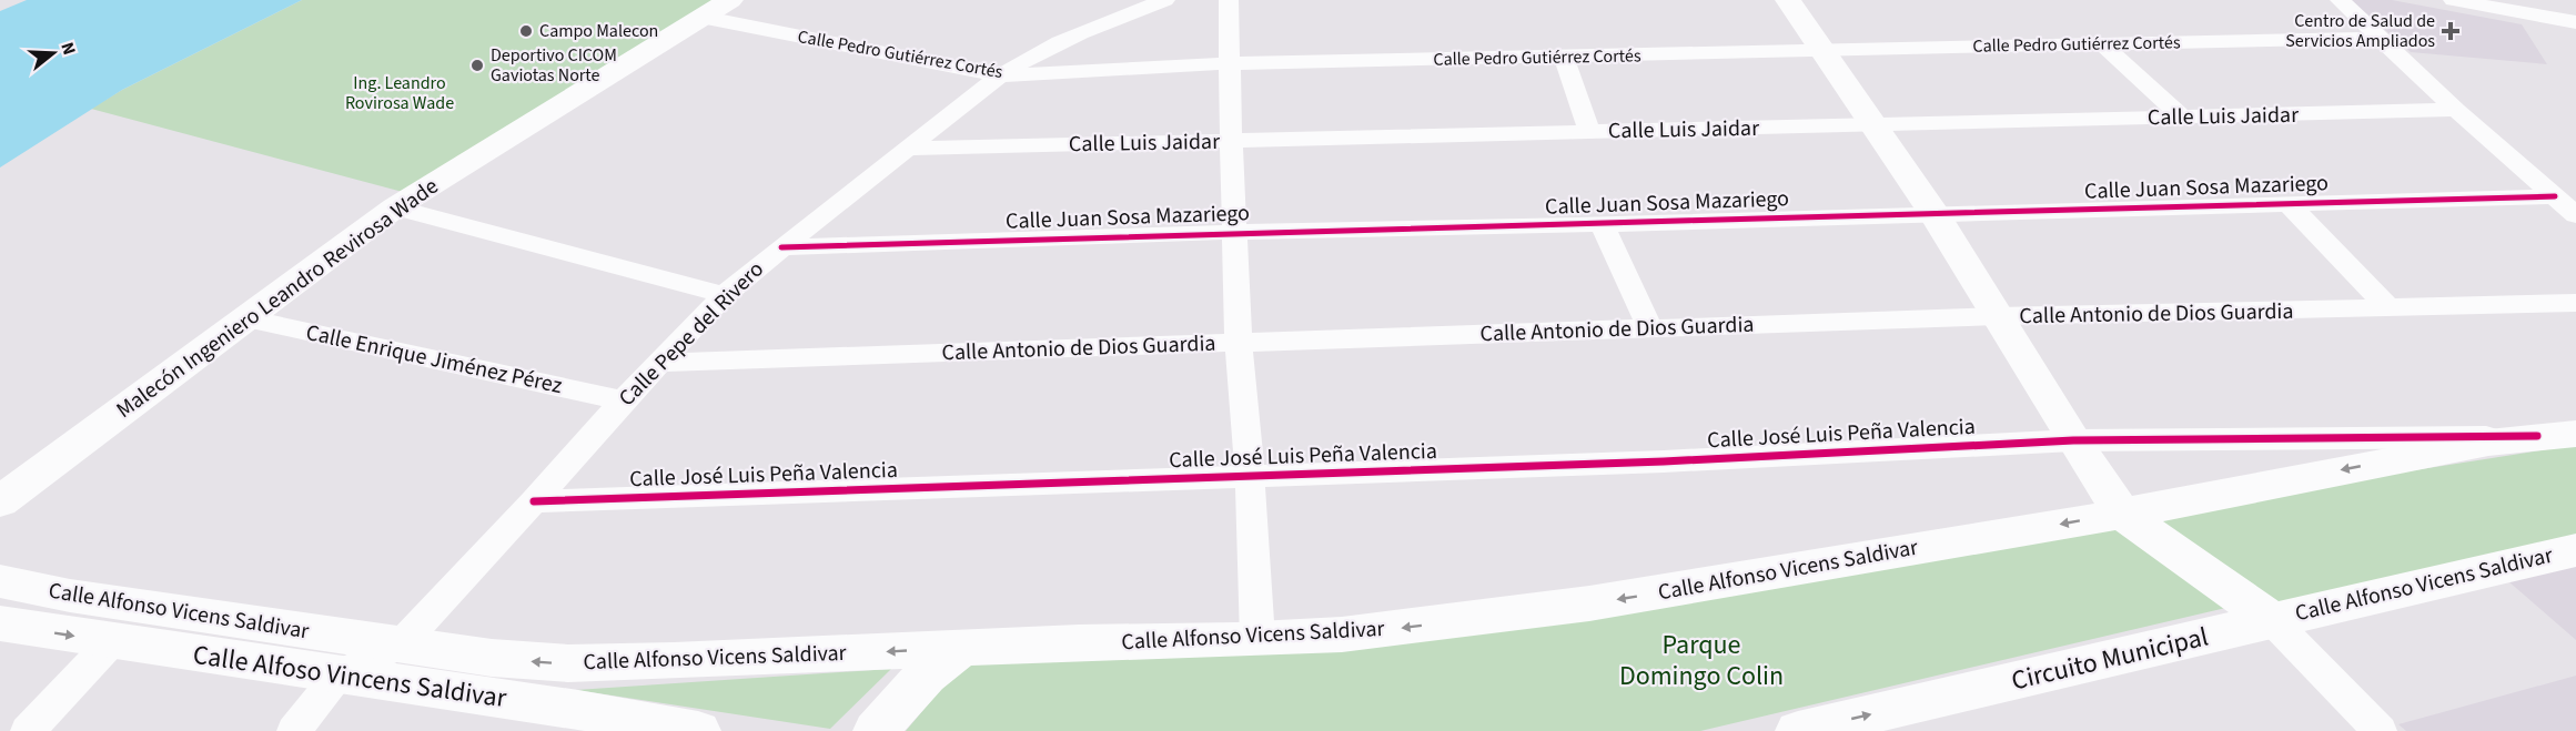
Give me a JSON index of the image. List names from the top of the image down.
{
  "streets": {
    "main road": [
      "Malecón Ingeniero Leandro Revirosa Wade",
      "Calle Alfonso Vicens Saldivar",
      "Circuito Municipal",
      "Calle Alfoso Vincens Saldivar"
    ],
    "street": [
      "Calle Pedro Gutiérrez Cortés",
      "Calle Luis Jaidar",
      "Calle Juan Sosa Mazariego",
      "Calle Antonio de Dios Guardia",
      "Calle Pepe del Rivero",
      "Calle Enrique Jiménez Pérez",
      "Calle José Luis Peña Valencia"
    ]
  },
  "crossings": [
    ["Calle Pedro Gutiérrez Cortés", "Malecón Ingeniero Leandro Revirosa Wade"],
    ["Calle Pedro Gutiérrez Cortés", "Calle Pepe del Rivero"],
    ["Calle Luis Jaidar", "Calle Pepe del Rivero"],
    ["Calle Juan Sosa Mazariego", "Calle Pepe del Rivero"],
    ["Malecón Ingeniero Leandro Revirosa Wade", "Calle Enrique Jiménez Pérez"],
    ["Calle Antonio de Dios Guardia", "Calle Pepe del Rivero"],
    ["Calle Pepe del Rivero", "Calle Enrique Jiménez Pérez"],
    ["Calle Pepe del Rivero", "Calle José Luis Peña Valencia"],
    ["Calle Pepe del Rivero", "Calle Alfonso Vicens Saldivar"],
    ["Calle José Luis Peña Valencia", "Calle Alfonso Vicens Saldivar"],
    ["Calle Alfonso Vicens Saldivar", "Circuito Municipal"]
  ],
  "one_way": ["Calle Alfonso Vicens Saldivar", "Circuito Municipal"],
  "parks": ["Ing. Leandro Rovirosa Wade", "Parque Domingo Colin"],
  "places": {
    "other": ["Campo Malecon", "Deportivo CICOM Gaviotas Norte"],
    "health": ["Centro de Salud de Servicios Ampliados"]
  },
  "north": "right"
}
